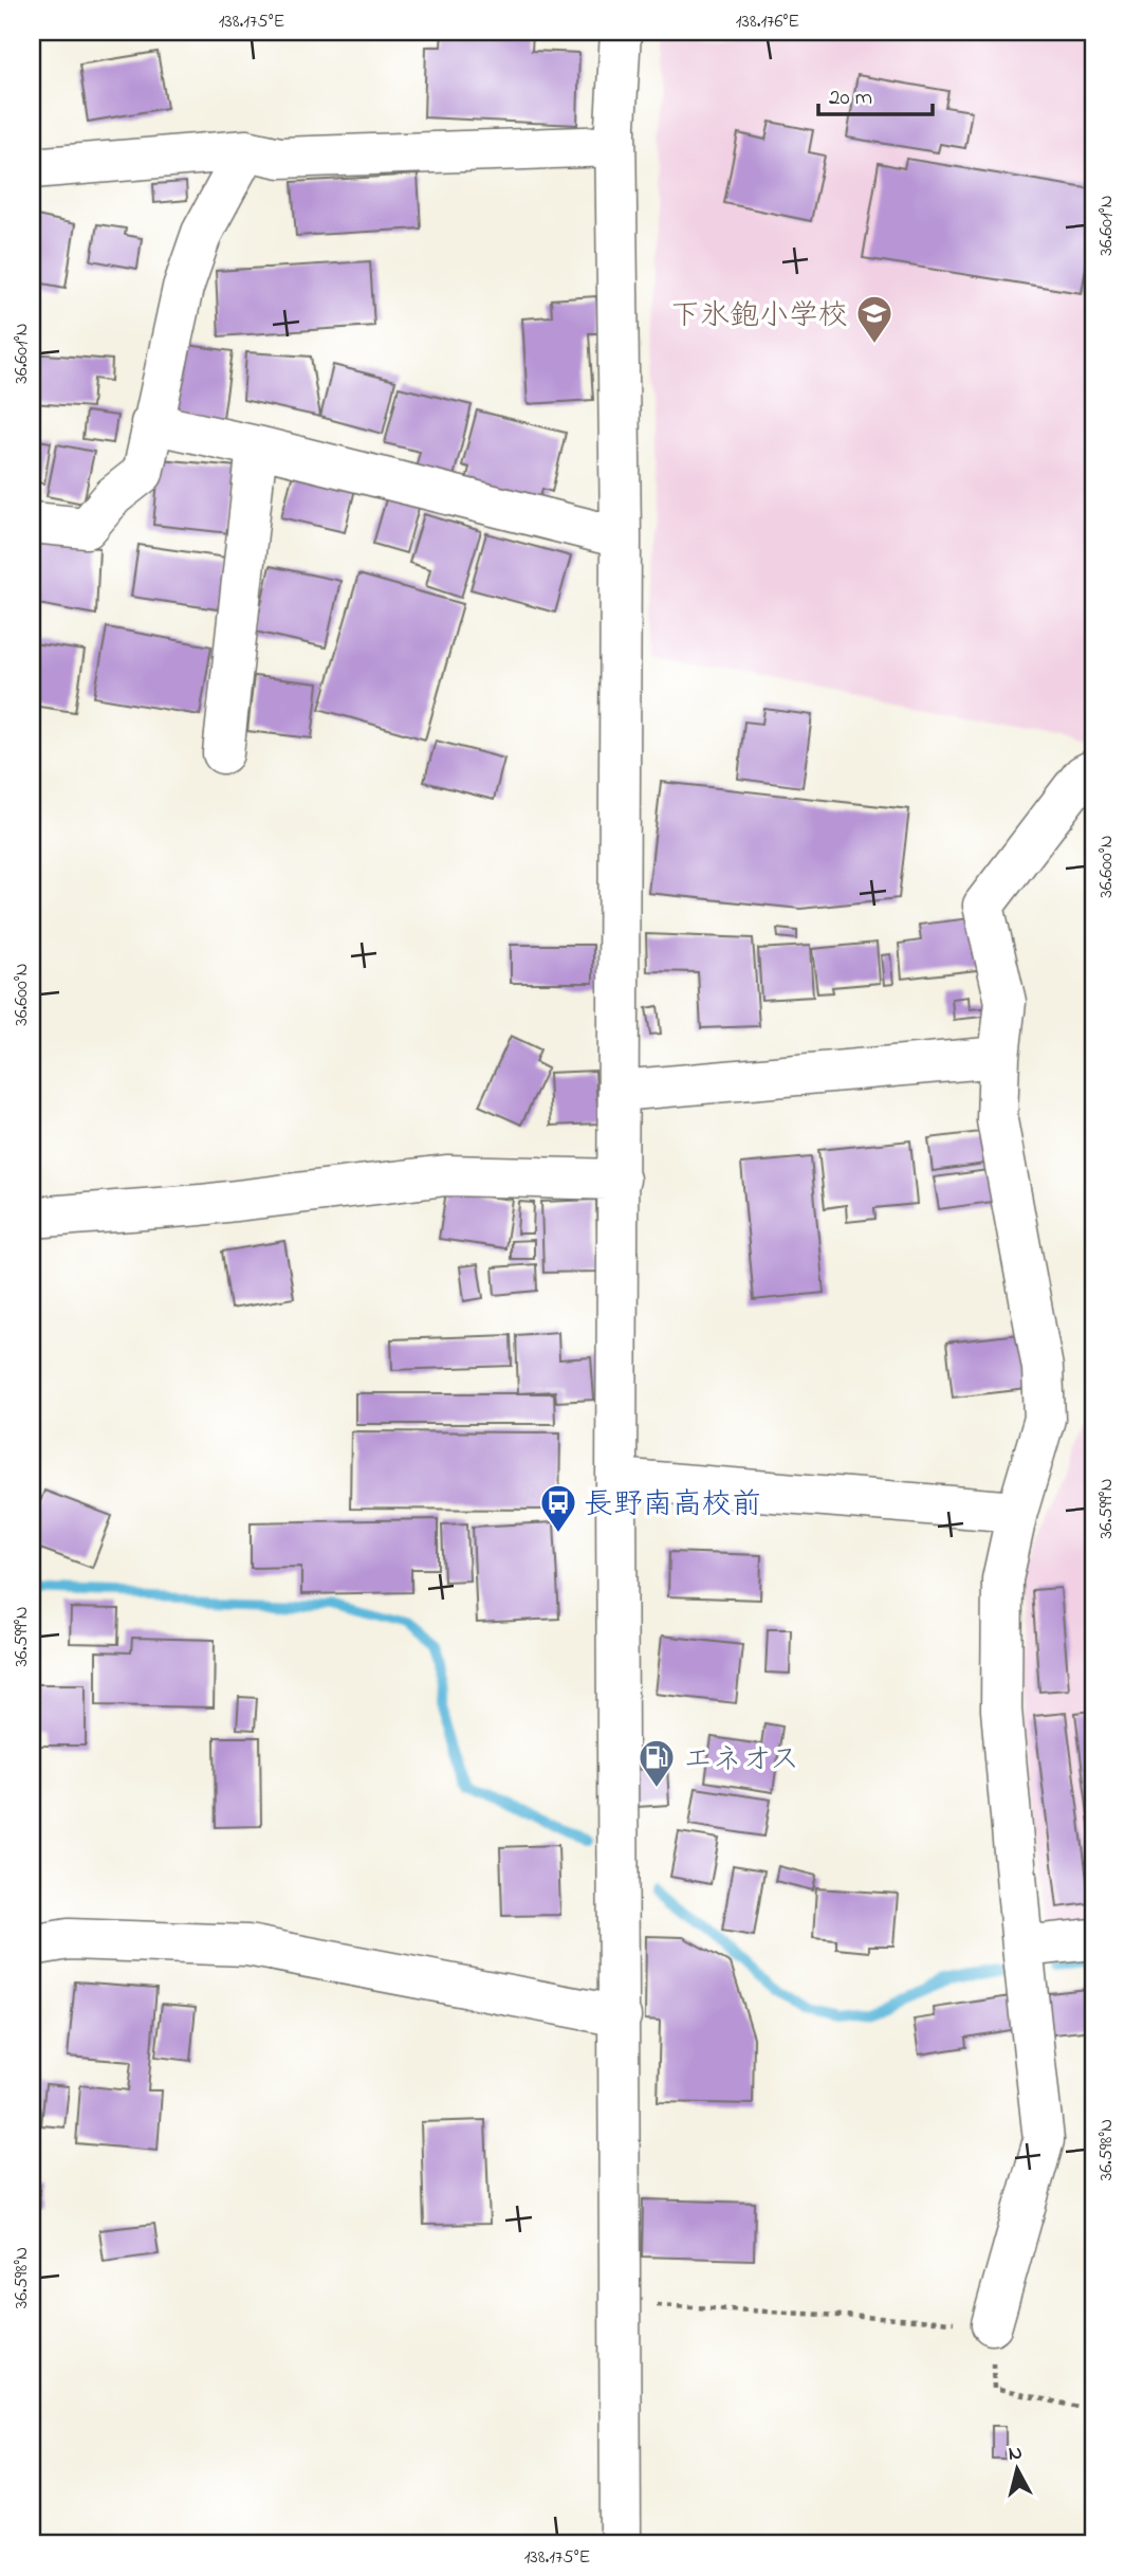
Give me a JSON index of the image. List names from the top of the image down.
{
  "places": {
    "school or university": ["下氷鉋小学校"],
    "bus stop": ["長野南高校前"],
    "fuel station": ["エネオス"]
  },
  "scale_bar": "20 m",
  "north": "top",
  "coordinates": [
    "138.175°E",
    "138.176°E",
    "36.601°N",
    "36.600°N",
    "36.599°N",
    "36.598°N"
  ]
}
